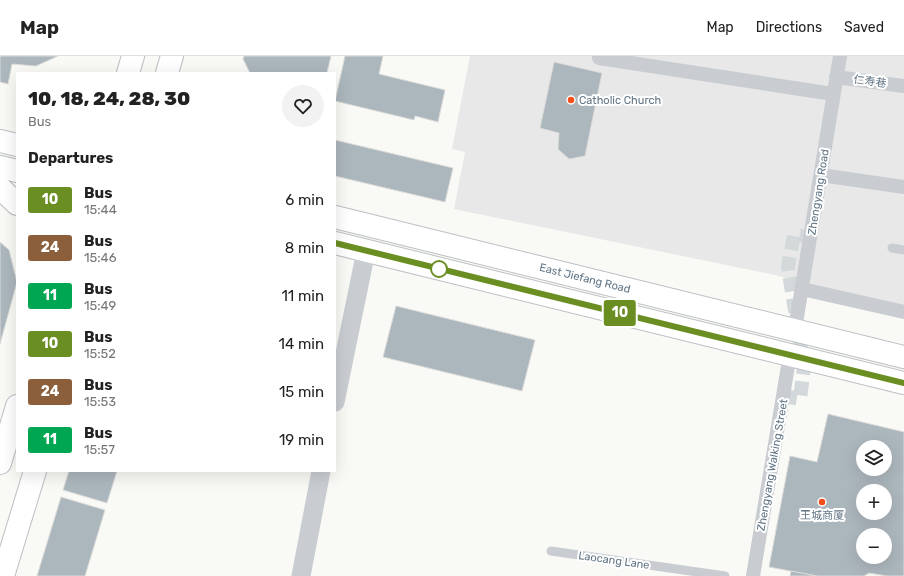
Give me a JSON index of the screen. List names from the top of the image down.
{
  "streets": {
    "main road": ["East Jiefang Road"],
    "street": ["仁寿巷", "Zhengyang Road", "Zhengyang Walking Street"],
    "lane": ["Laocang Lane"]
  },
  "crossings": [
    ["仁寿巷", "Zhengyang Road"],
    ["Zhengyang Road", "East Jiefang Road"]
  ],
  "places": ["Catholic Church", "王城商厦"],
  "lines": ["bus line 10"],
  "page": {
    "header": "Map",
    "nav": ["Map", "Directions", "Saved"],
    "on_map": "10",
    "heading": [
      ["10, 18, 24, 28, 30", "Bus"],
      "Departures"
    ],
    "list": [
      {
        "mark": "10",
        "name": "Bus",
        "note": "15:44",
        "value": "6 min"
      },
      {
        "mark": "24",
        "name": "Bus",
        "note": "15:46",
        "value": "8 min"
      },
      {
        "mark": "11",
        "name": "Bus",
        "note": "15:49",
        "value": "11 min"
      },
      {
        "mark": "10",
        "name": "Bus",
        "note": "15:52",
        "value": "14 min"
      },
      {
        "mark": "24",
        "name": "Bus",
        "note": "15:53",
        "value": "15 min"
      },
      {
        "mark": "11",
        "name": "Bus",
        "note": "15:57",
        "value": "19 min"
      }
    ],
    "map_buttons": ["+", "−"]
  }
}
